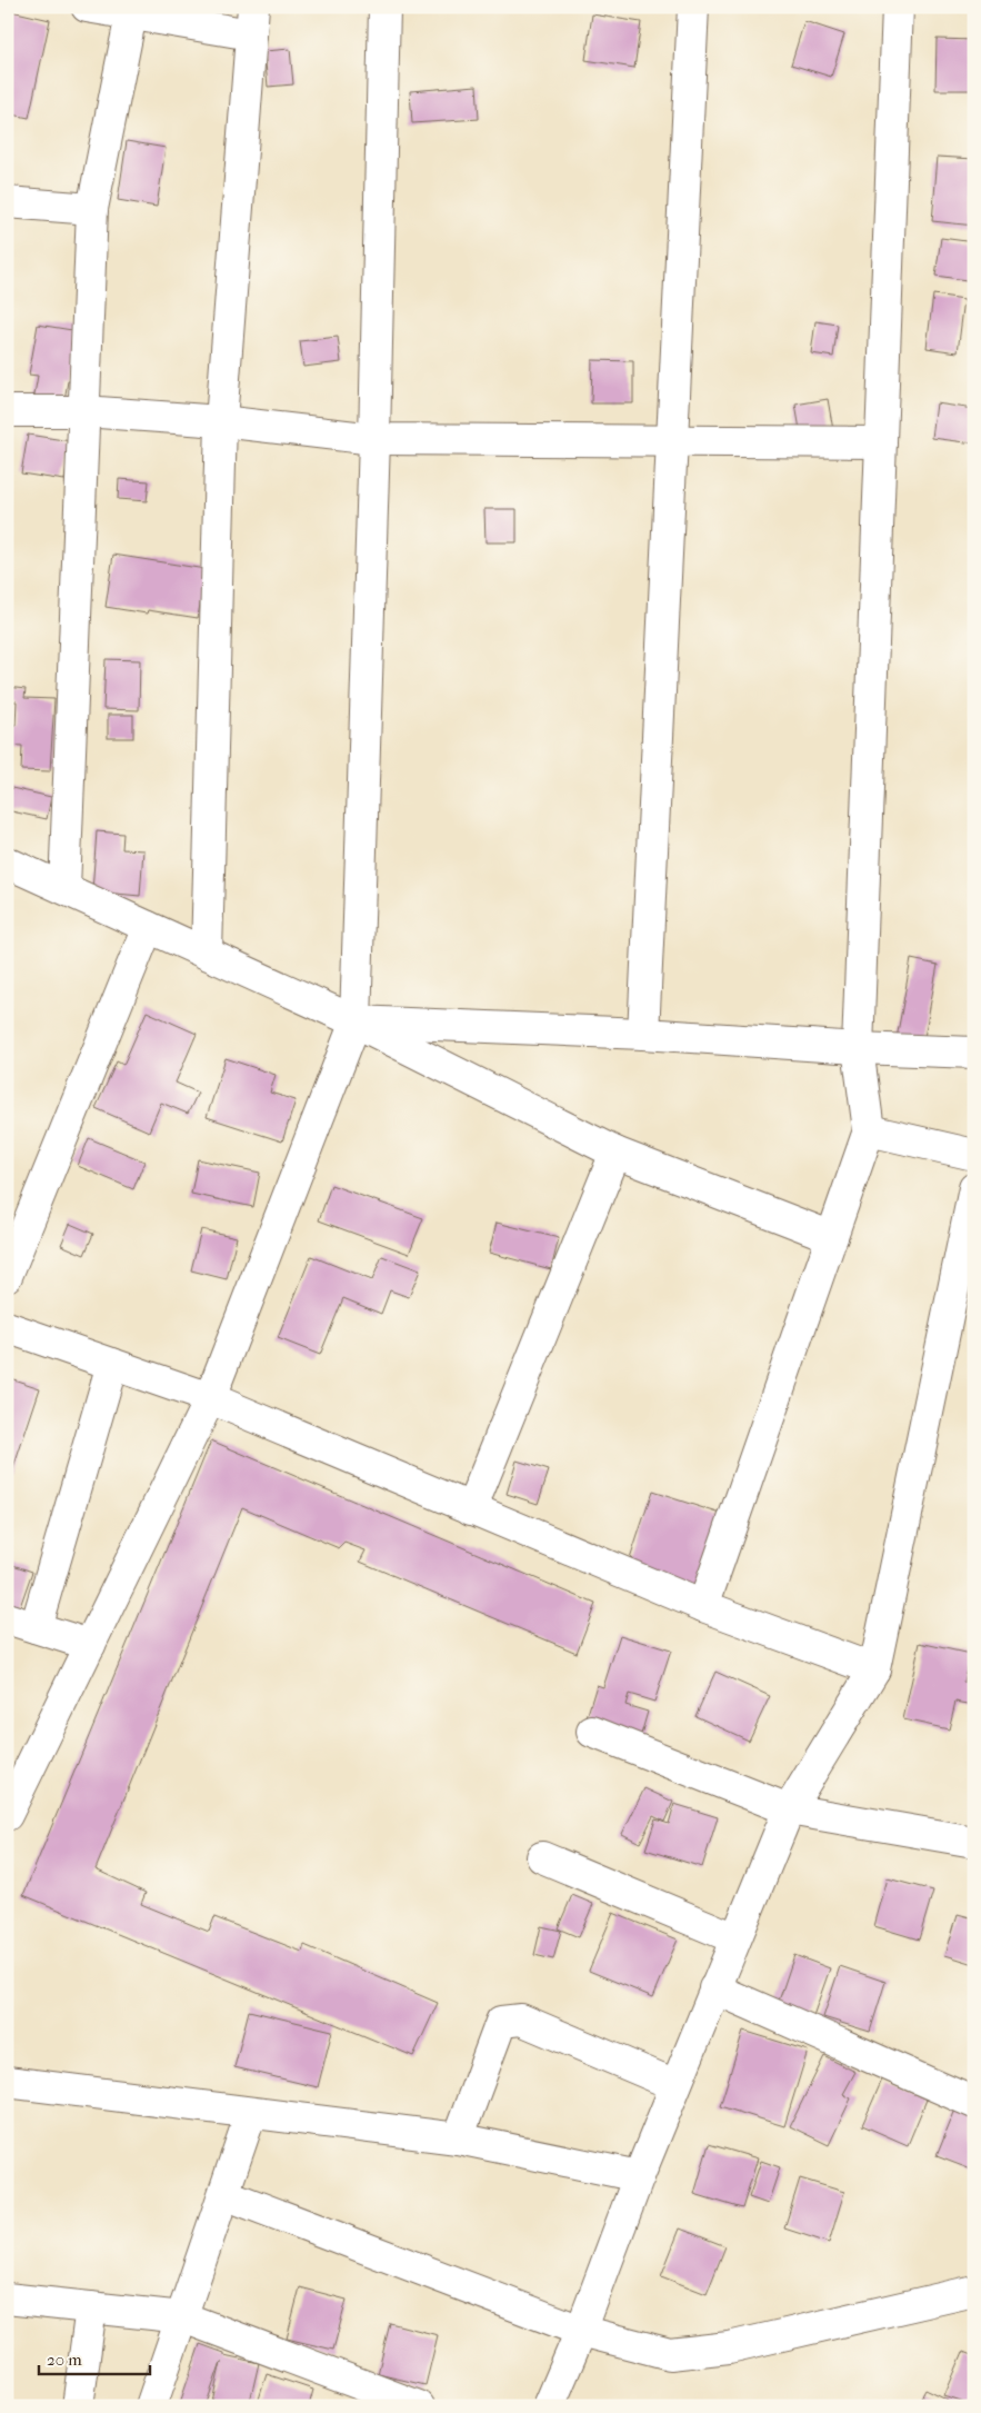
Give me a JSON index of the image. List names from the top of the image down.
{
  "scale_bar": "20 m"
}
